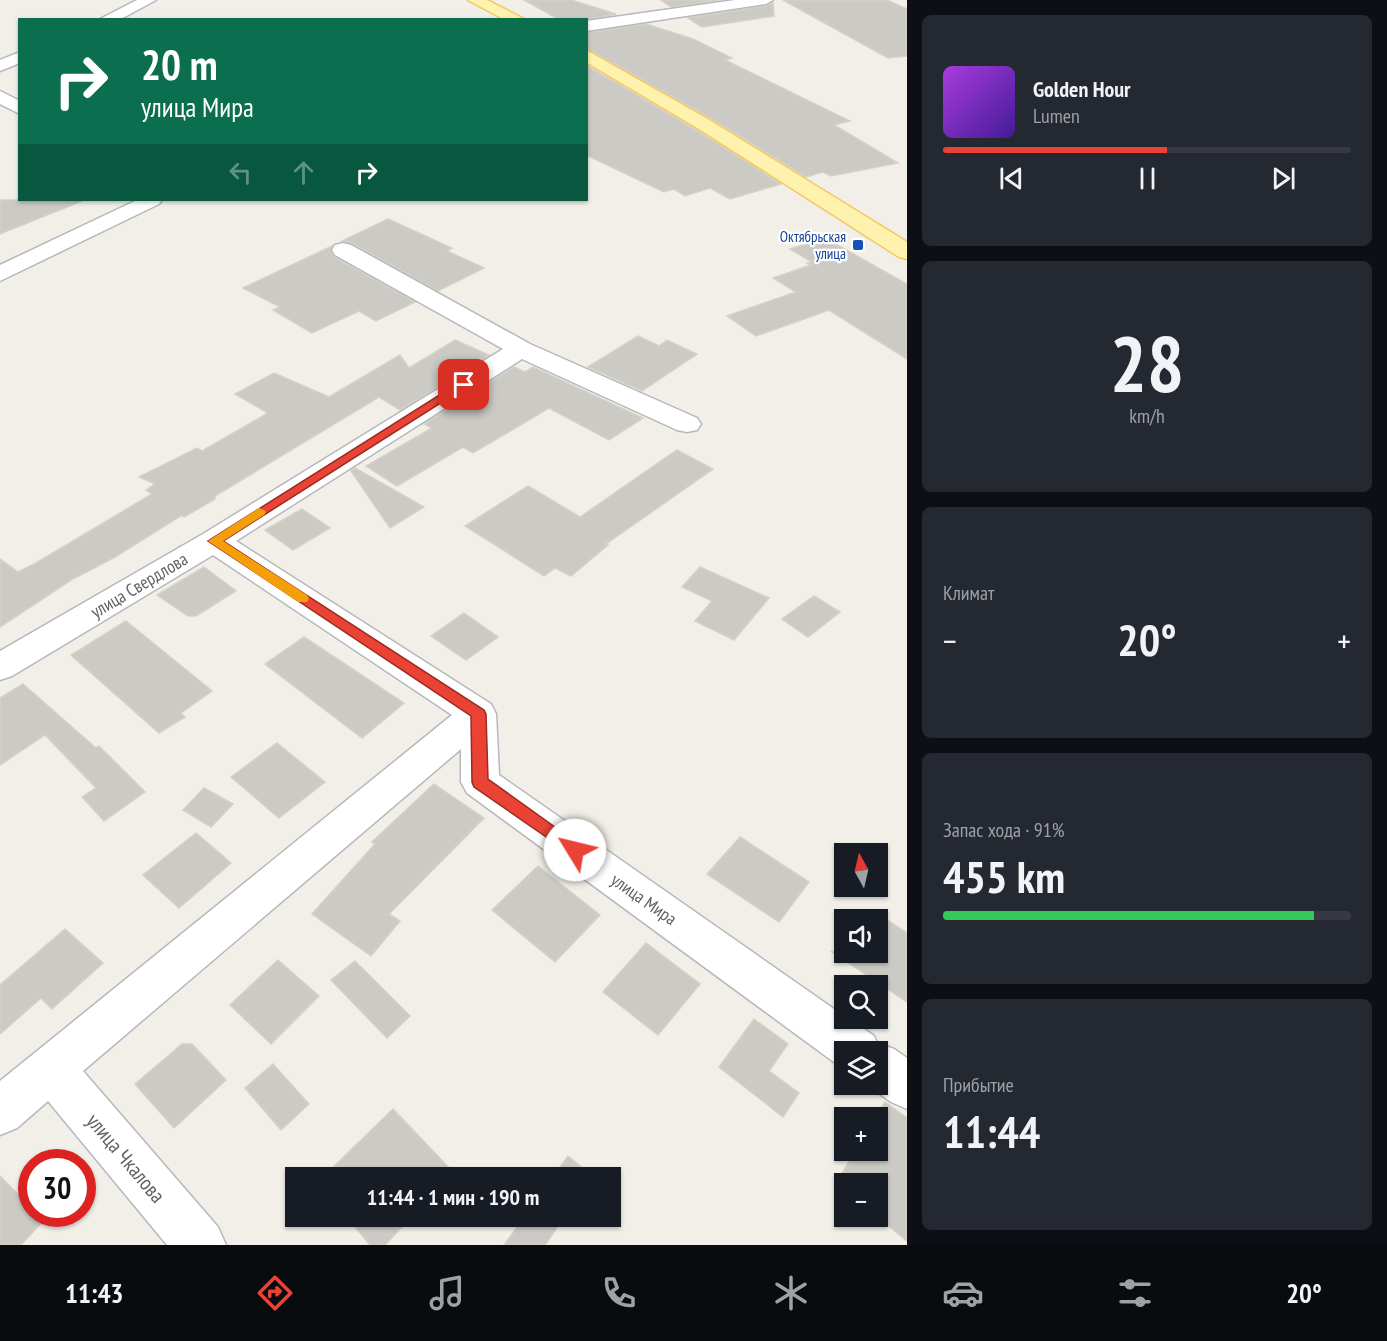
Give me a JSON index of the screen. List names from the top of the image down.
{
  "streets": {
    "street": ["улица Свердлова", "улица Мира", "улица Чкалова"]
  },
  "places": {
    "transit": ["Октябрьская улица"]
  },
  "north": "top",
  "page": {
    "turn": ["20 m", "улица Мира"],
    "song": ["Golden Hour", "Lumen"],
    "tile": [
      ["28", "km/h"],
      "Климат",
      ["Запас хода · 91%", "455 km"],
      ["Прибытие", "11:44"]
    ],
    "heat": ["−", "20°", "+"],
    "map_buttons": ["+", "−"],
    "limit": "30",
    "trip": "11:44 · 1 мин · 190 m",
    "tabs": ["11:43", "20°"]
  }
}
